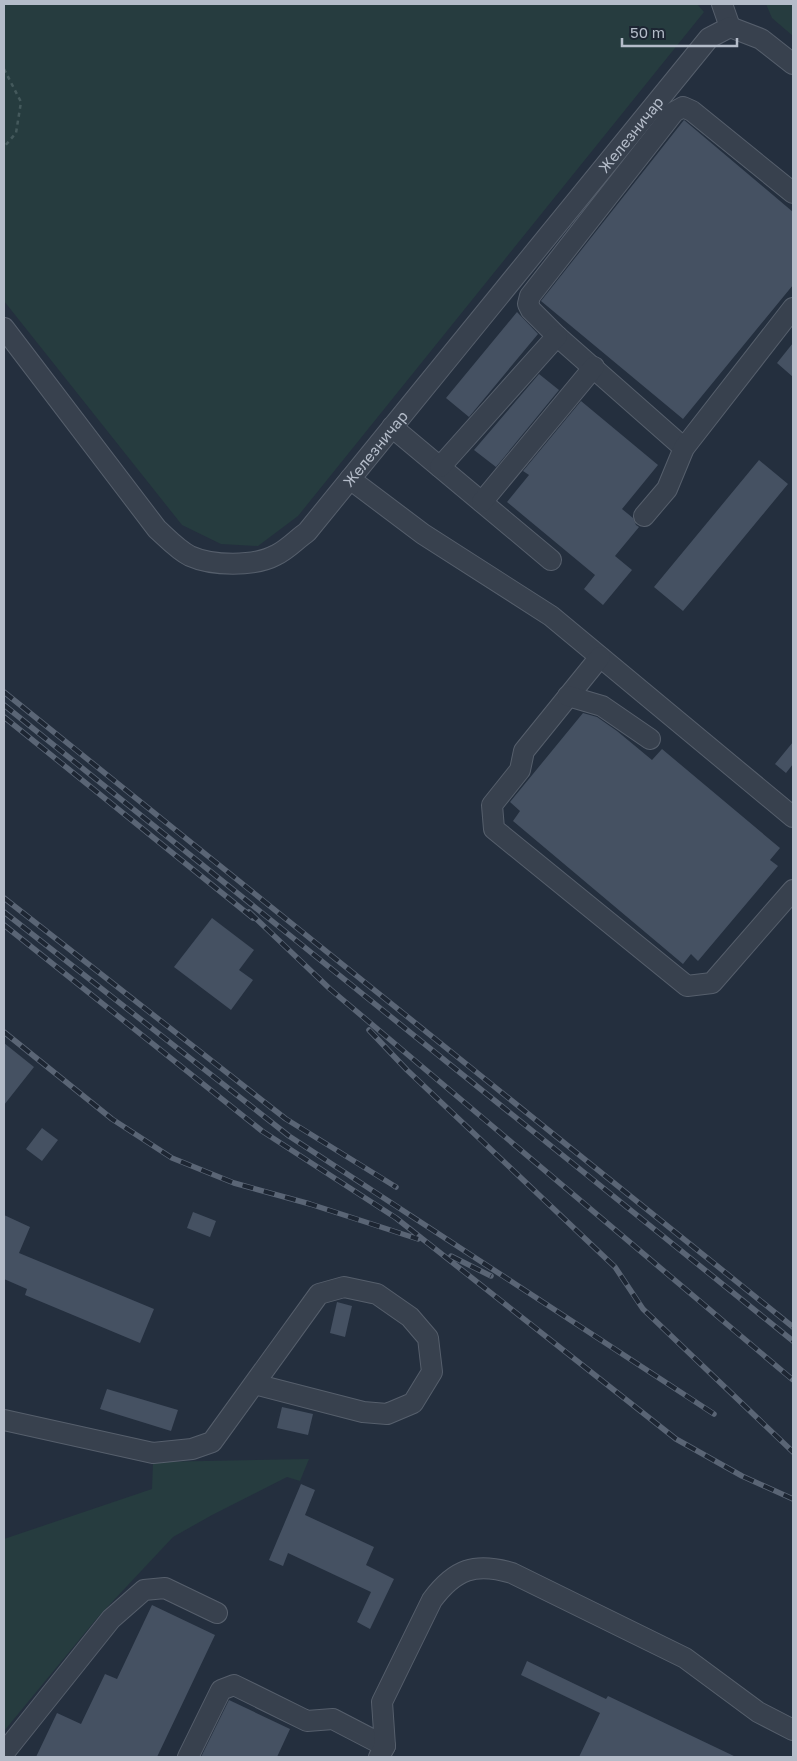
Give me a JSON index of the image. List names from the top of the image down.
{
  "streets": {
    "street": ["Железничар"]
  },
  "scale_bar": "50 m"
}
